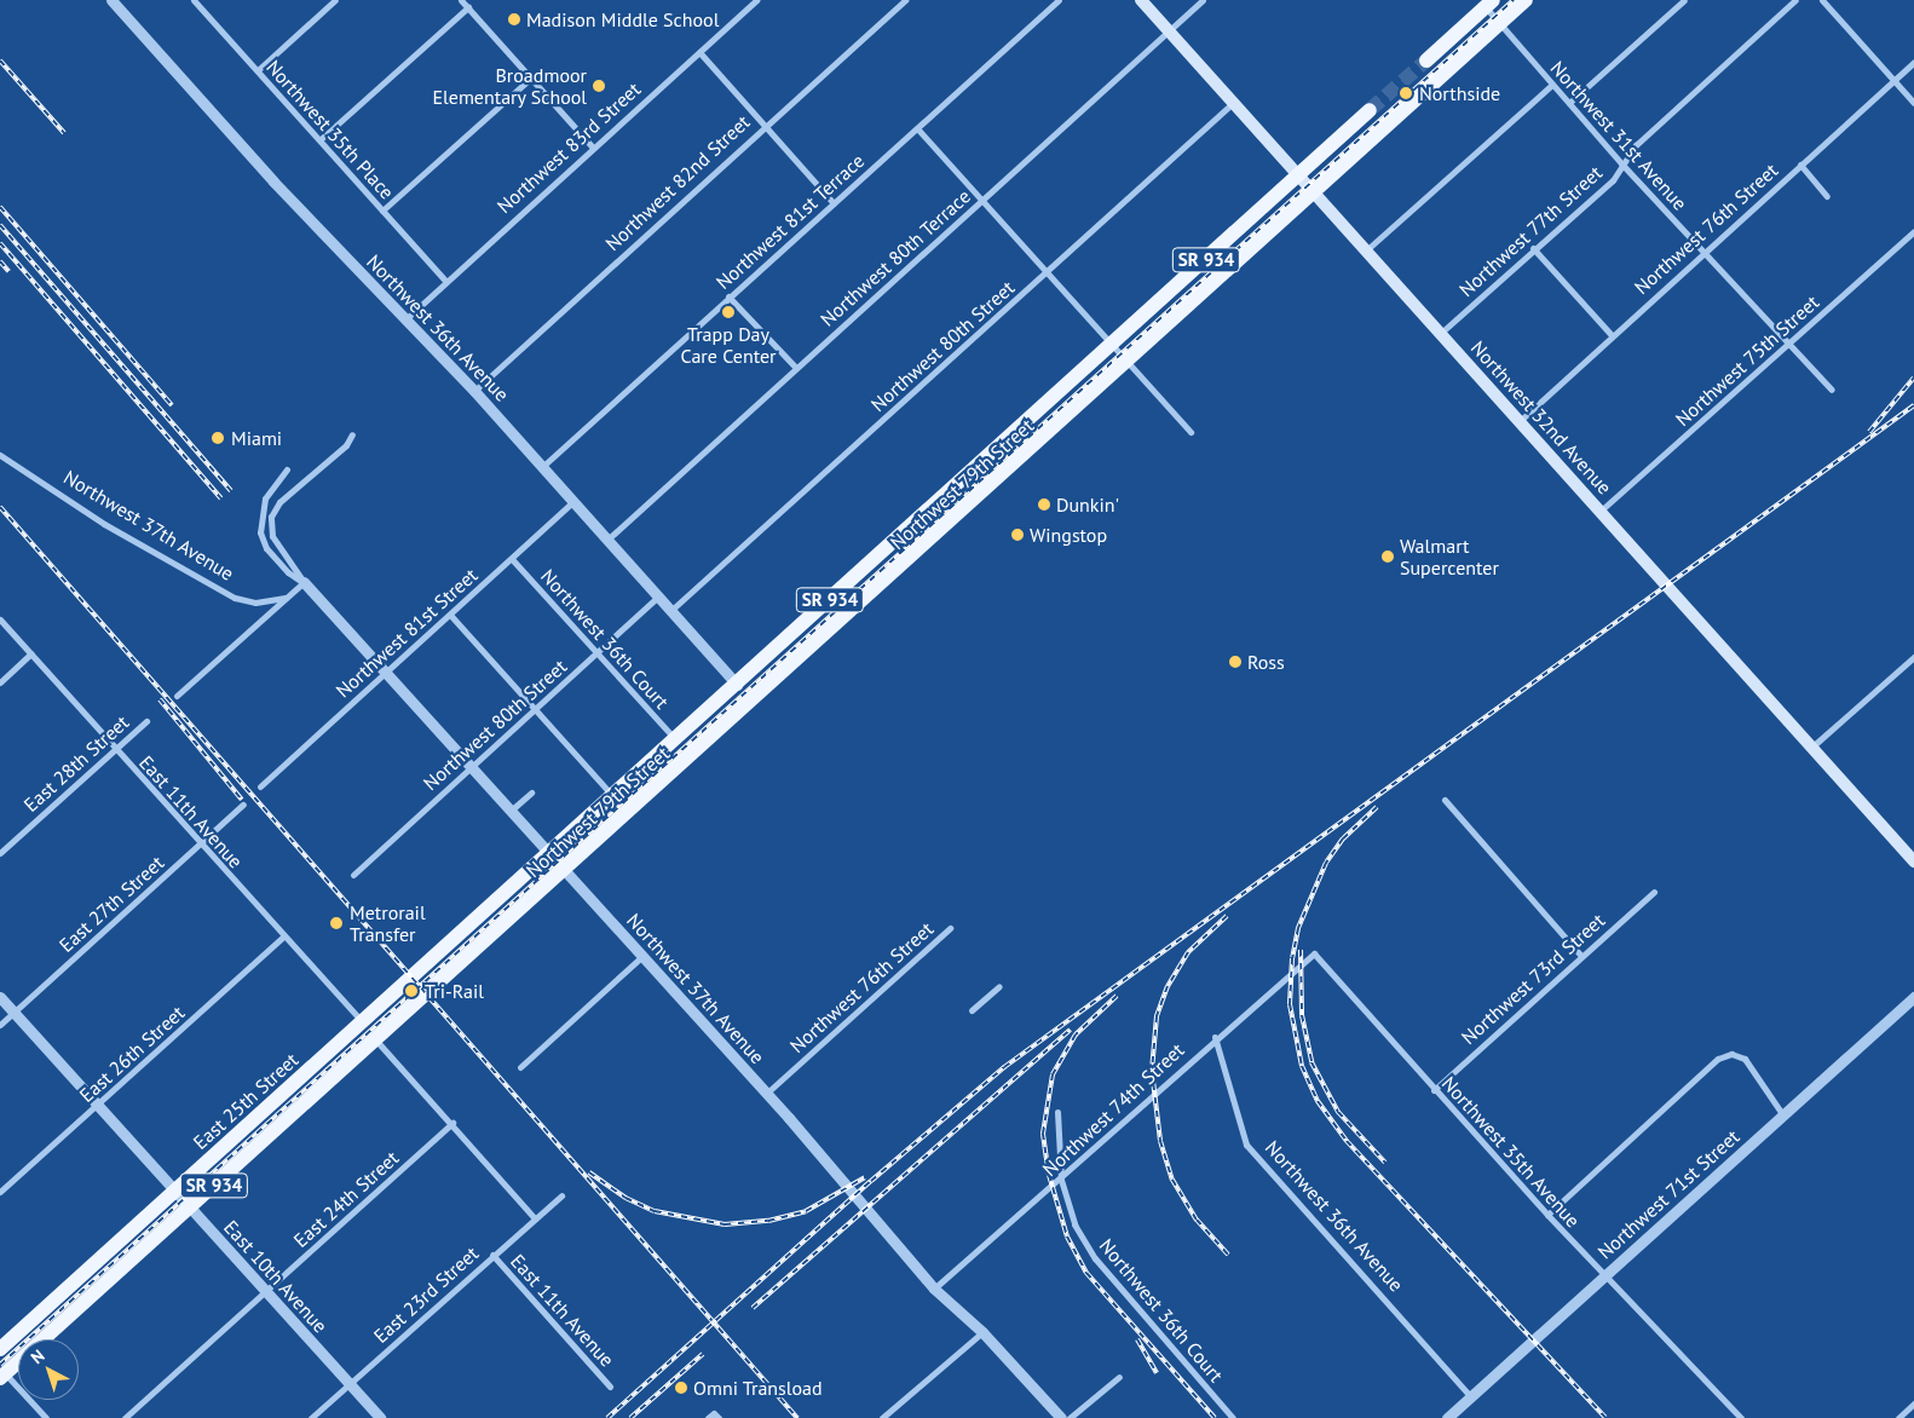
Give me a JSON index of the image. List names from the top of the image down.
{
  "streets": {
    "main road": [
      "SR 934",
      "Northwest 32nd Avenue",
      "Northwest 79th Street",
      "East 25th Street"
    ],
    "street": [
      "Northwest 35th Place",
      "Northwest 31st Avenue",
      "Northwest 83rd Street",
      "Northwest 82nd Street",
      "Northwest 81st Terrace",
      "Northwest 76th Street",
      "Northwest 77th Street",
      "Northwest 80th Terrace",
      "Northwest 36th Avenue",
      "Northwest 80th Street",
      "Northwest 75th Street",
      "Northwest 37th Avenue",
      "Northwest 81st Street",
      "Northwest 36th Court",
      "East 28th Street",
      "East 11th Avenue",
      "East 27th Street",
      "Northwest 73rd Street",
      "East 26th Street",
      "Northwest 74th Street",
      "Northwest 35th Avenue",
      "Northwest 71st Street",
      "East 24th Street",
      "East 10th Avenue",
      "East 23rd Street"
    ]
  },
  "crossings": [
    ["Northwest 35th Place", "Northwest 83rd Street"],
    ["Northwest 31st Avenue", "Northwest 76th Street"],
    ["Northwest 31st Avenue", "Northwest 77th Street"],
    ["Northwest 31st Avenue", "Northwest 75th Street"],
    ["Northwest 31st Avenue", "Northwest 79th Street"],
    ["Northwest 83rd Street", "Northwest 36th Avenue"],
    ["Northwest 82nd Street", "Northwest 36th Avenue"],
    ["Northwest 81st Terrace", "Northwest 36th Avenue"],
    ["Northwest 76th Street", "Northwest 32nd Avenue"],
    ["Northwest 76th Street", "Northwest 37th Avenue"],
    ["Northwest 77th Street", "Northwest 32nd Avenue"],
    ["Northwest 80th Terrace", "Northwest 36th Avenue"],
    ["Northwest 80th Terrace", "Northwest 32nd Avenue"],
    ["SR 934", "Northwest 79th Street"],
    ["SR 934", "East 10th Avenue"],
    ["Northwest 36th Avenue", "Northwest 80th Street"],
    ["Northwest 36th Avenue", "Northwest 79th Street"],
    ["Northwest 36th Avenue", "Northwest 81st Street"],
    ["Northwest 36th Avenue", "Northwest 74th Street"],
    ["Northwest 36th Avenue", "Northwest 71st Street"],
    ["Northwest 80th Street", "Northwest 32nd Avenue"],
    ["Northwest 80th Street", "Northwest 37th Avenue"],
    ["Northwest 80th Street", "Northwest 36th Court"],
    ["Northwest 75th Street", "Northwest 32nd Avenue"],
    ["Northwest 32nd Avenue", "Northwest 79th Street"],
    ["Northwest 79th Street", "Northwest 37th Avenue"],
    ["Northwest 79th Street", "Northwest 36th Court"],
    ["Northwest 79th Street", "East 25th Street"],
    ["Northwest 37th Avenue", "Northwest 81st Street"],
    ["Northwest 37th Avenue", "Northwest 74th Street"],
    ["Northwest 81st Street", "Northwest 36th Court"],
    ["Northwest 36th Court", "Northwest 74th Street"],
    ["East 28th Street", "East 11th Avenue"],
    ["East 11th Avenue", "East 27th Street"],
    ["East 11th Avenue", "East 26th Street"],
    ["East 11th Avenue", "East 25th Street"],
    ["East 11th Avenue", "East 23rd Street"],
    ["East 27th Street", "East 10th Avenue"],
    ["Northwest 73rd Street", "Northwest 35th Avenue"],
    ["East 26th Street", "East 10th Avenue"],
    ["East 25th Street", "East 10th Avenue"],
    ["Northwest 74th Street", "Northwest 35th Avenue"],
    ["Northwest 35th Avenue", "Northwest 71st Street"],
    ["East 24th Street", "East 10th Avenue"],
    ["East 10th Avenue", "East 23rd Street"]
  ],
  "places": [
    "Madison Middle School",
    "Broadmoor Elementary School",
    "Northside",
    "Trapp Day Care Center",
    "Miami",
    "Dunkin'",
    "Wingstop",
    "Walmart Supercenter",
    "Ross",
    "Metrorail Transfer",
    "Tri-Rail",
    "Omni Transload"
  ],
  "north": "top left"
}
